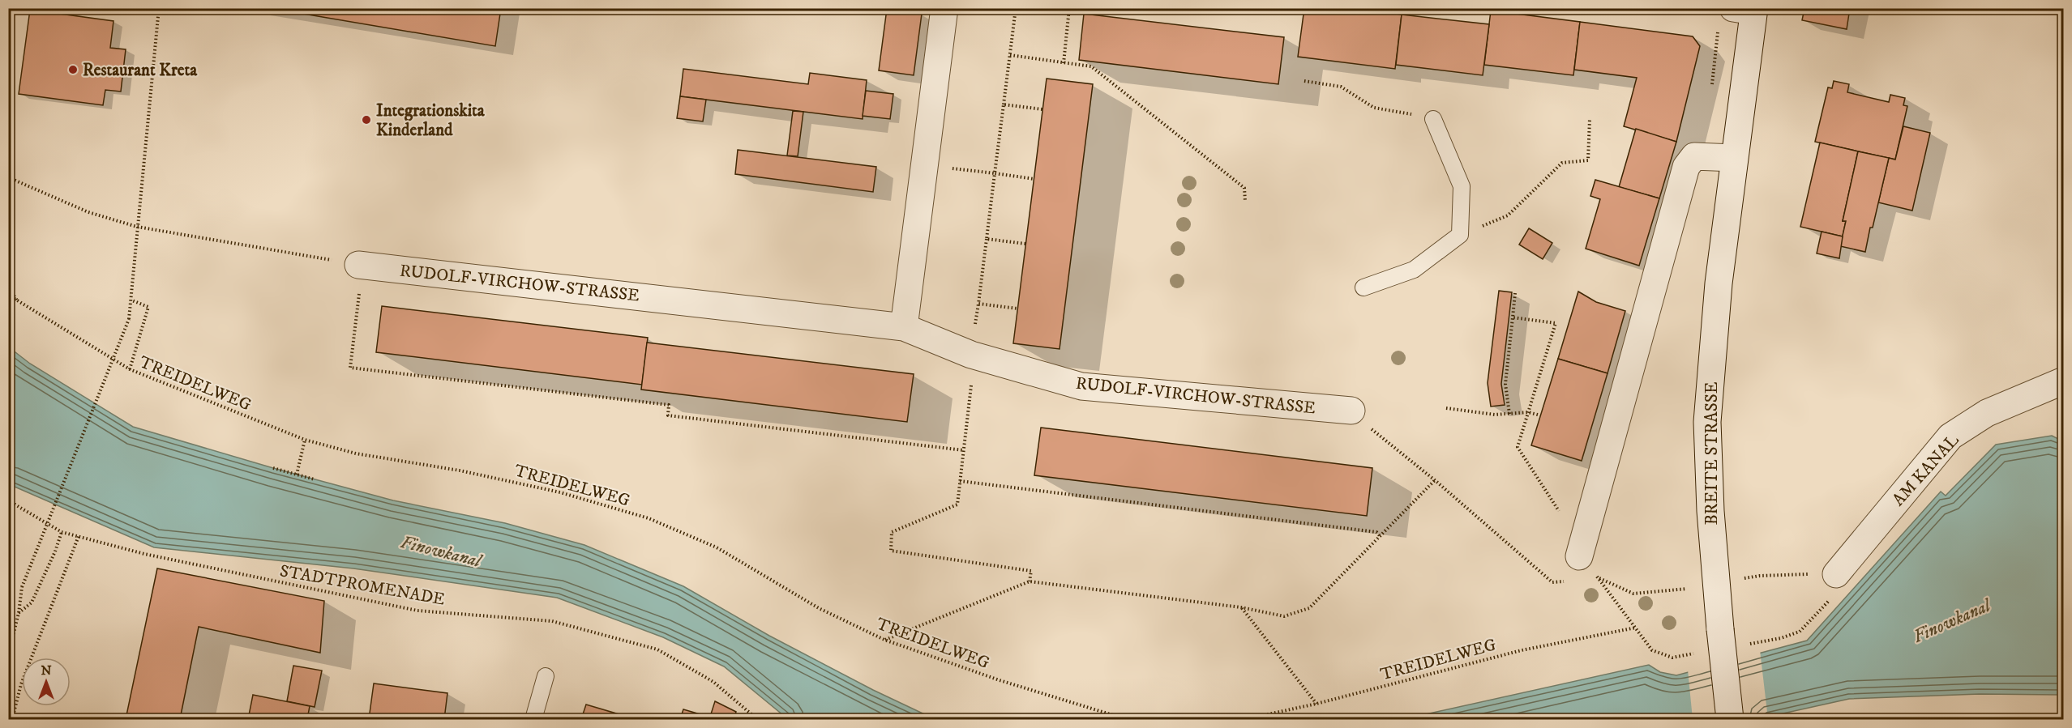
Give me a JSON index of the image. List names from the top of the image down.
{
  "streets": {
    "street": ["RUDOLF-VIRCHOW-STRASSE", "BREITE STRASSE", "AM KANAL"],
    "path": ["TREIDELWEG", "STADTPROMENADE"]
  },
  "water": ["Finowkanal"],
  "places": ["Restaurant Kreta", "Integrationskita Kinderland"],
  "north": "top"
}
